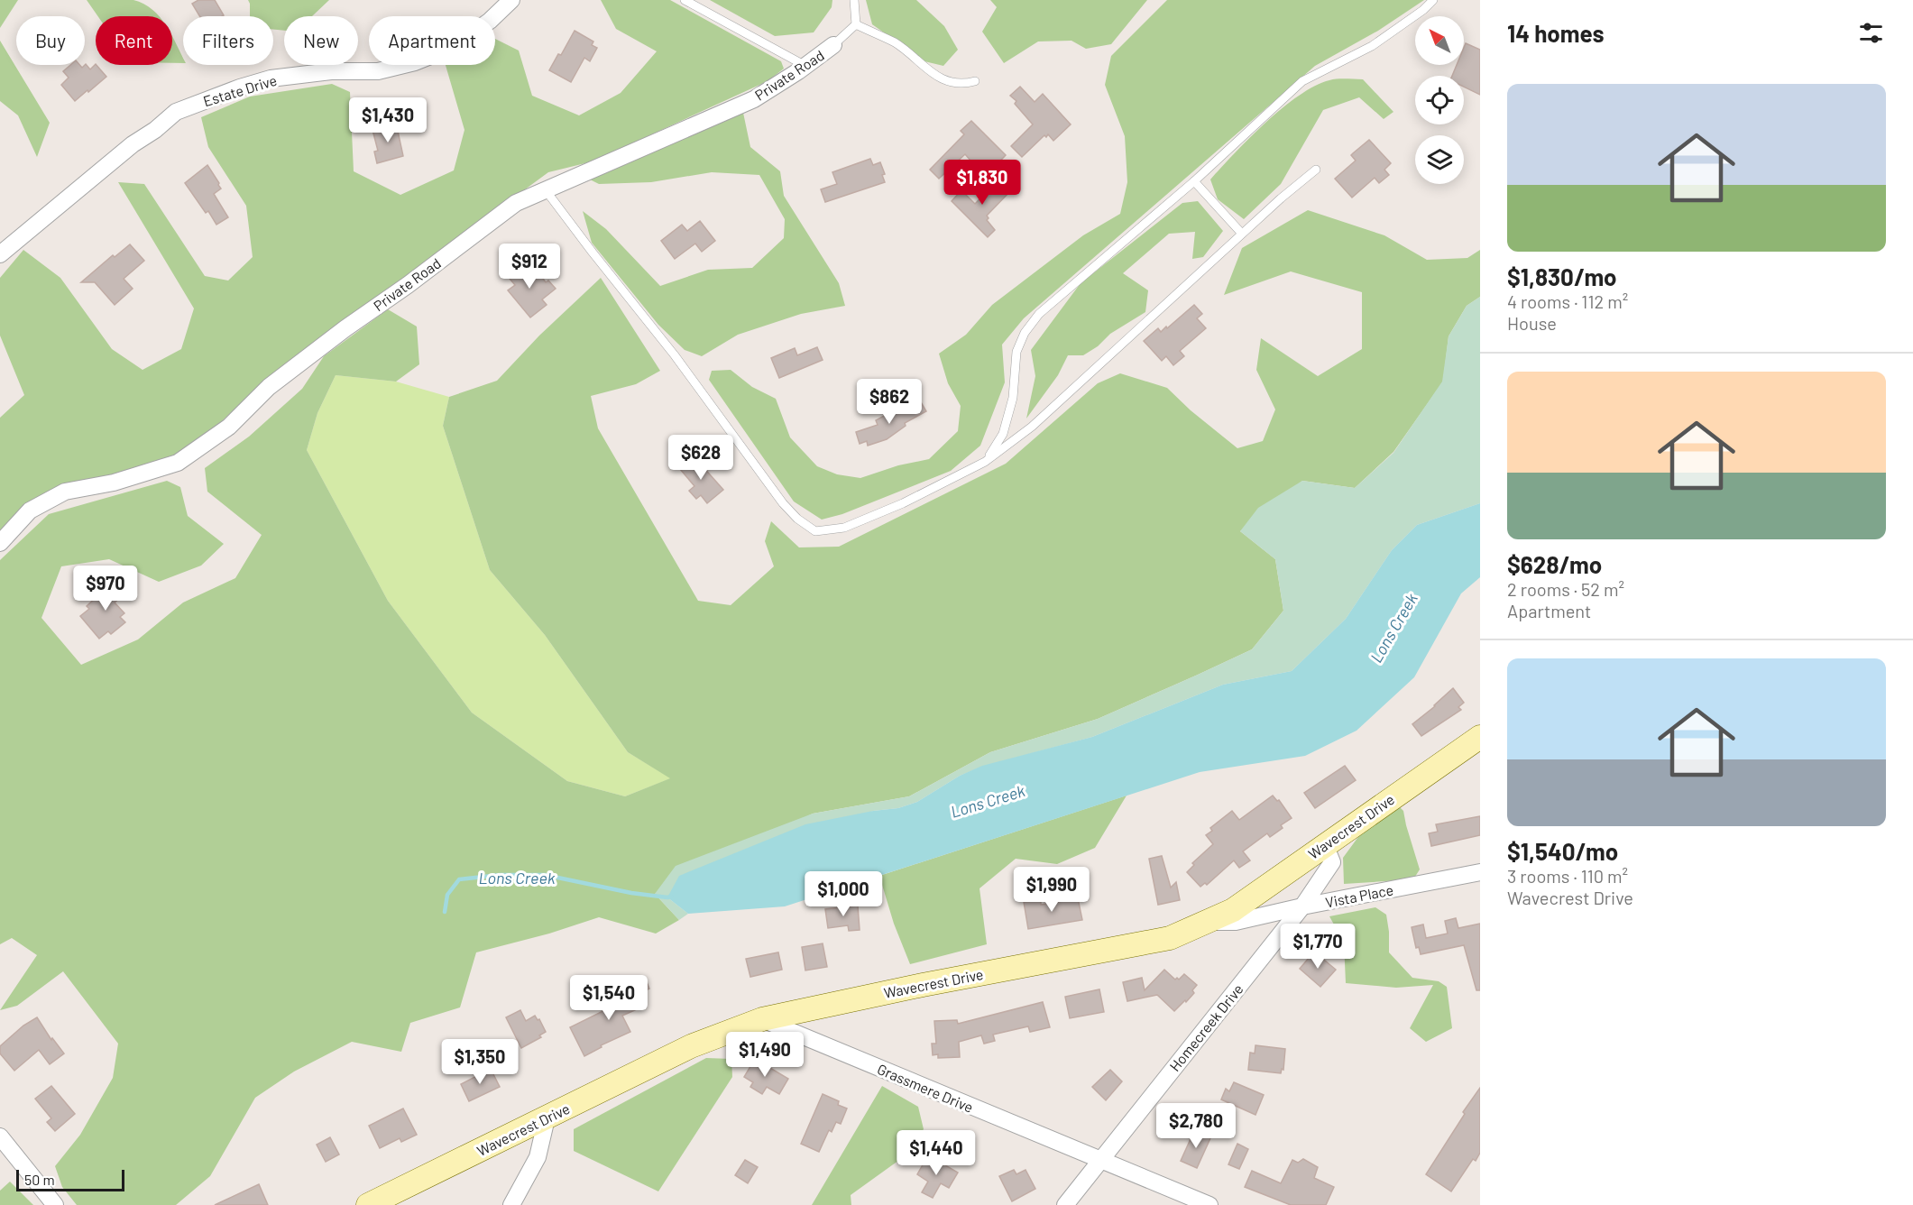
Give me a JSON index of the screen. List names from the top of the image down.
{
  "streets": {
    "street": [
      "Private Road",
      "Estate Drive",
      "Wavecrest Drive",
      "Vista Place",
      "Homecreek Drive",
      "Grassmere Drive"
    ]
  },
  "crossings": [
    ["Wavecrest Drive", "Vista Place"],
    ["Wavecrest Drive", "Homecreek Drive"],
    ["Wavecrest Drive", "Grassmere Drive"],
    ["Vista Place", "Homecreek Drive"],
    ["Homecreek Drive", "Grassmere Drive"]
  ],
  "water": ["Lons Creek"],
  "scale_bar": "50 m",
  "north": "top left",
  "page": {
    "heading": "14 homes",
    "chip": [
      "Buy",
      "Rent",
      "Filters",
      "New",
      "Apartment"
    ],
    "list": [
      {
        "name": "$1,830/mo",
        "note": "4 rooms · 112 m² · House"
      },
      {
        "name": "$628/mo",
        "note": "2 rooms · 52 m² · Apartment"
      },
      {
        "name": "$1,540/mo",
        "note": "3 rooms · 110 m² · Wavecrest Drive"
      }
    ],
    "price": [
      "$1,430",
      "$1,830",
      "$912",
      "$862",
      "$628",
      "$970",
      "$1,990",
      "$1,000",
      "$1,770",
      "$1,540",
      "$1,490",
      "$1,350",
      "$2,780",
      "$1,440"
    ],
    "scale": "50 m"
  }
}
